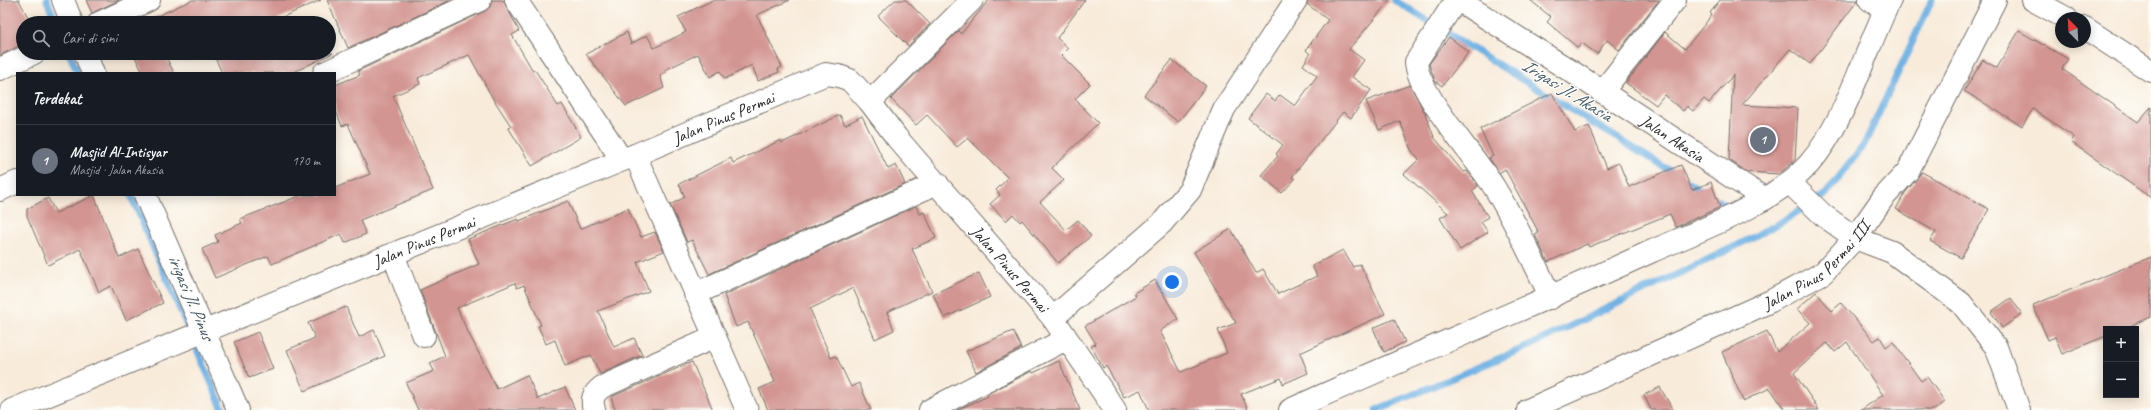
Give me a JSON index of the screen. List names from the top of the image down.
{
  "streets": {
    "street": ["Jalan Pinus Permai", "Jalan Akasia", "Jalan Pinus Permai III"]
  },
  "water": ["Irigasi Jl. Akasia", "irigasi Jl. Pinus"],
  "north": "top left",
  "page": {
    "search": "Cari di sini",
    "heading": "Terdekat",
    "list": [
      {
        "mark": "1",
        "name": "Masjid Al-Intisyar",
        "note": "Masjid · Jalan Akasia",
        "value": "170 m"
      }
    ],
    "pins": "1",
    "map_buttons": ["+", "−"]
  }
}
